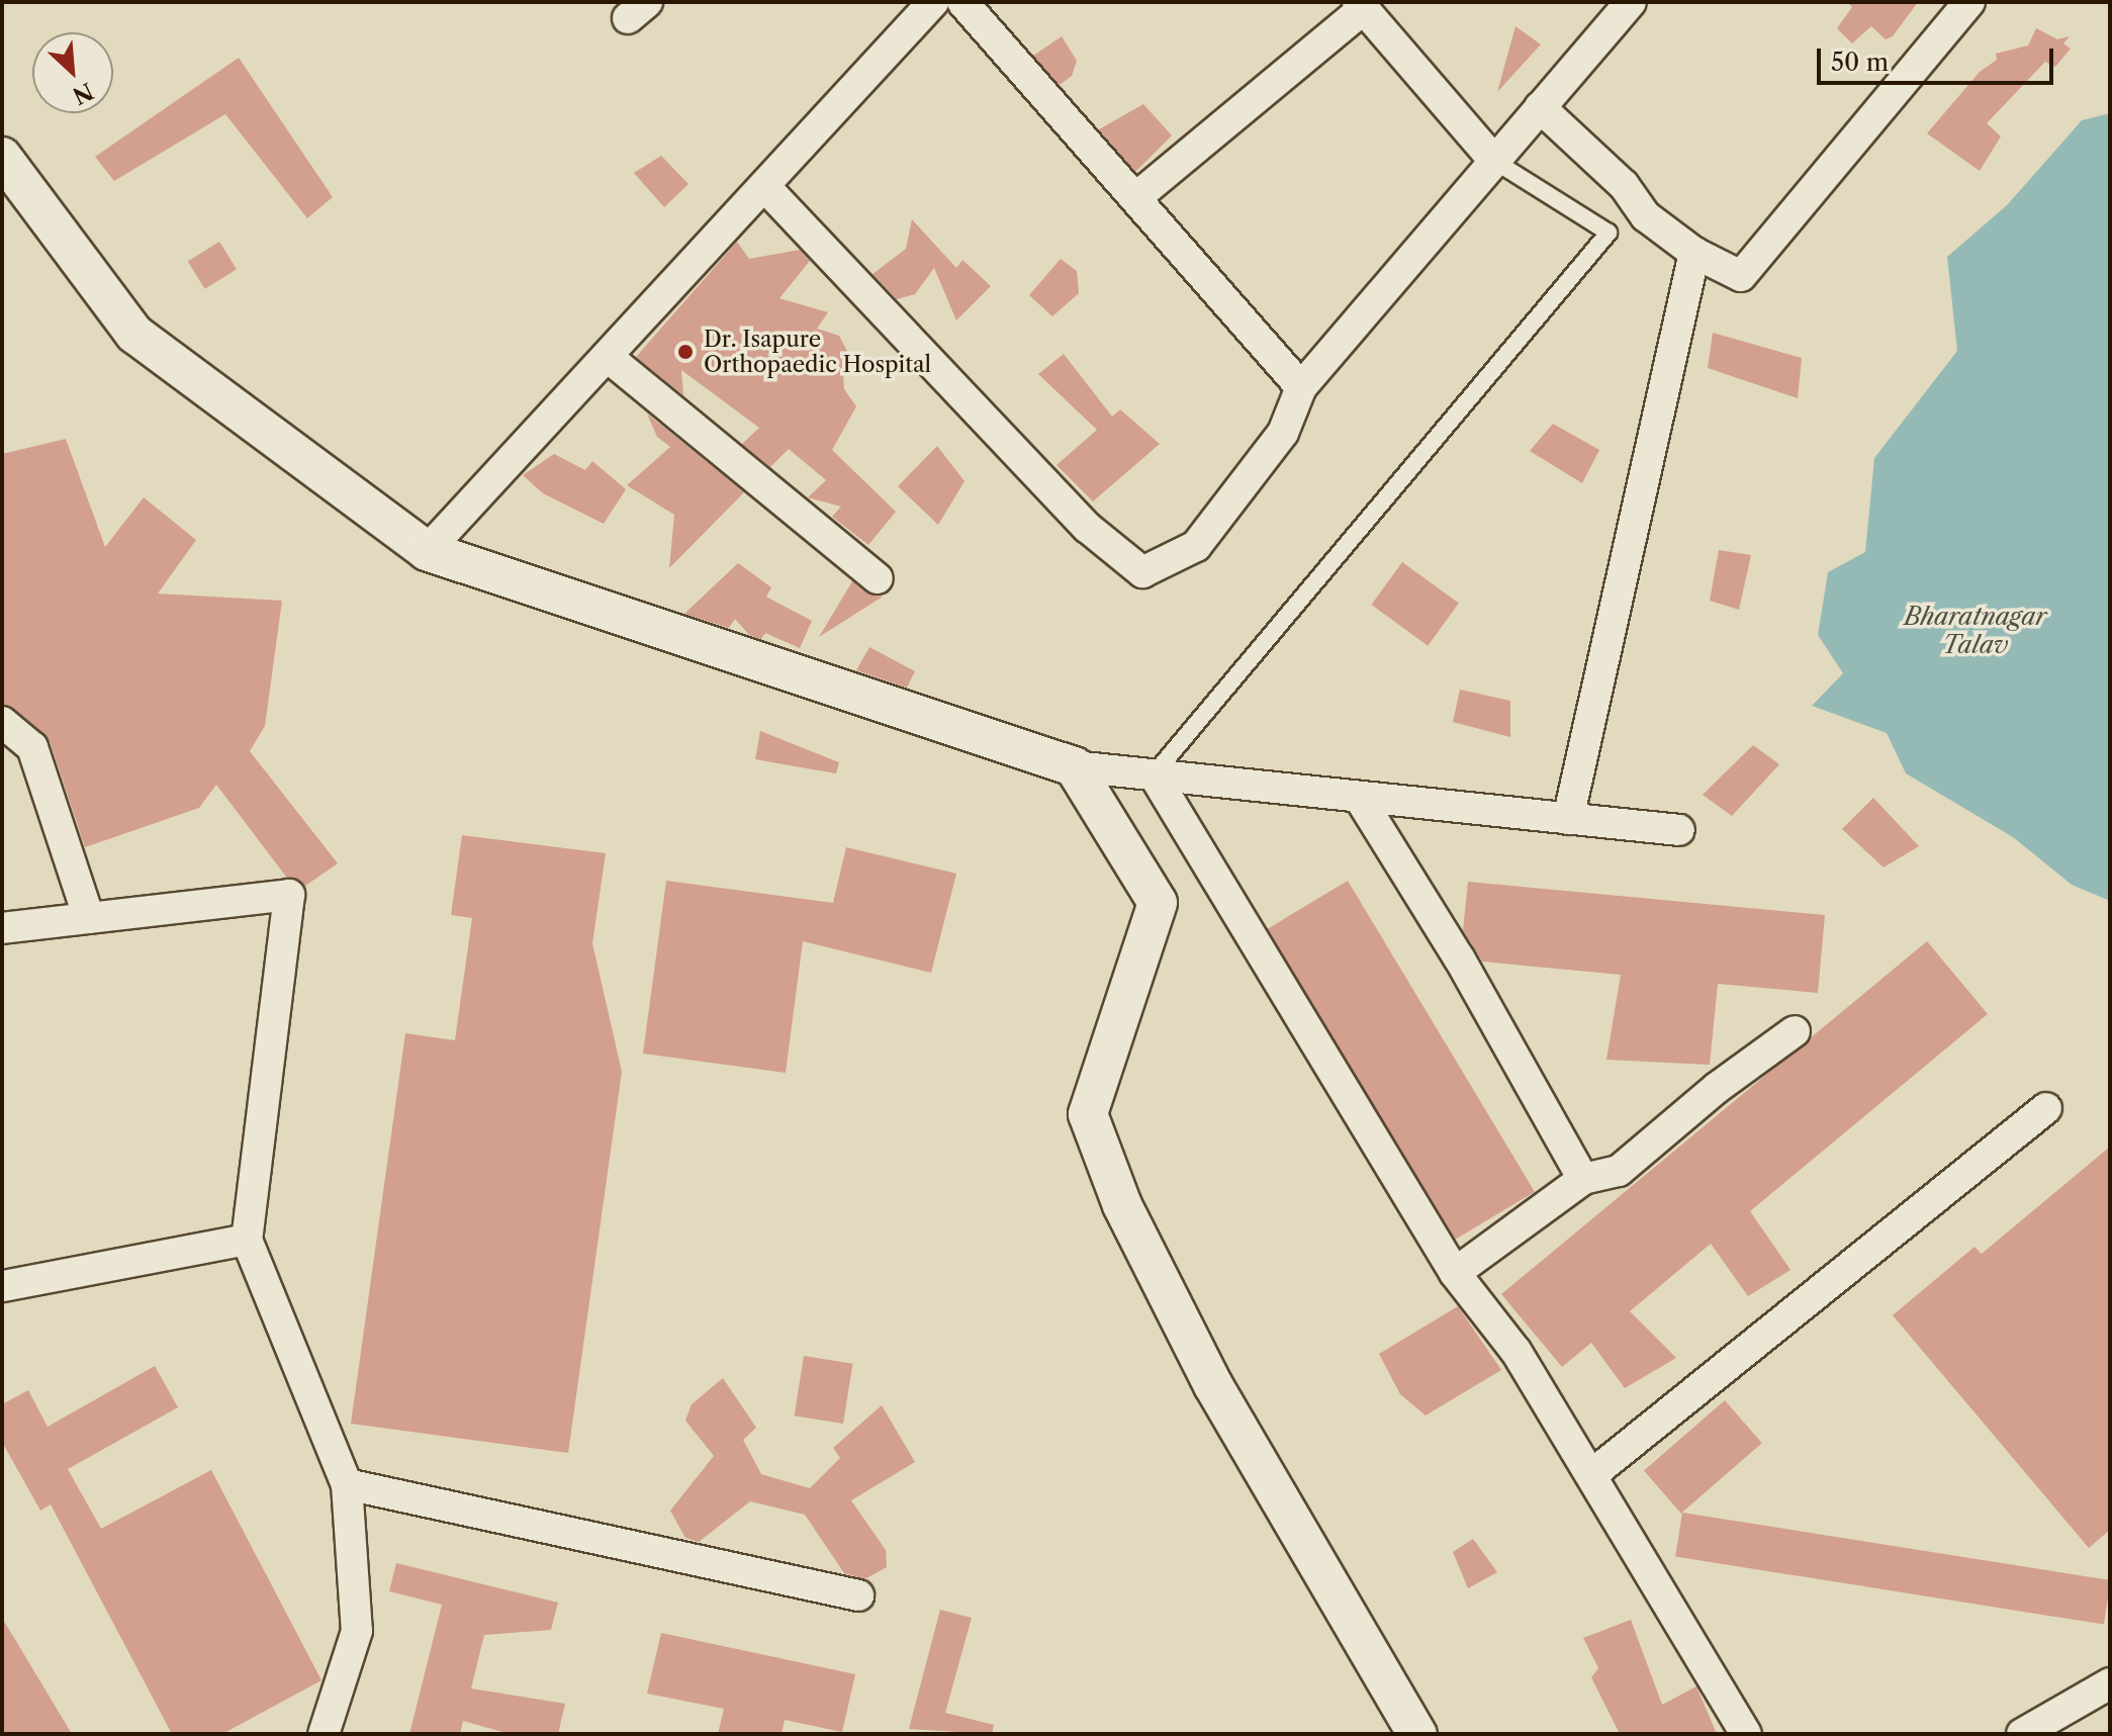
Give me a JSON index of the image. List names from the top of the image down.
{
  "water": ["Bharatnagar Talav"],
  "places": ["Dr. Isapure Orthopaedic Hospital"],
  "scale_bar": "50 m",
  "north": "bottom right"
}
